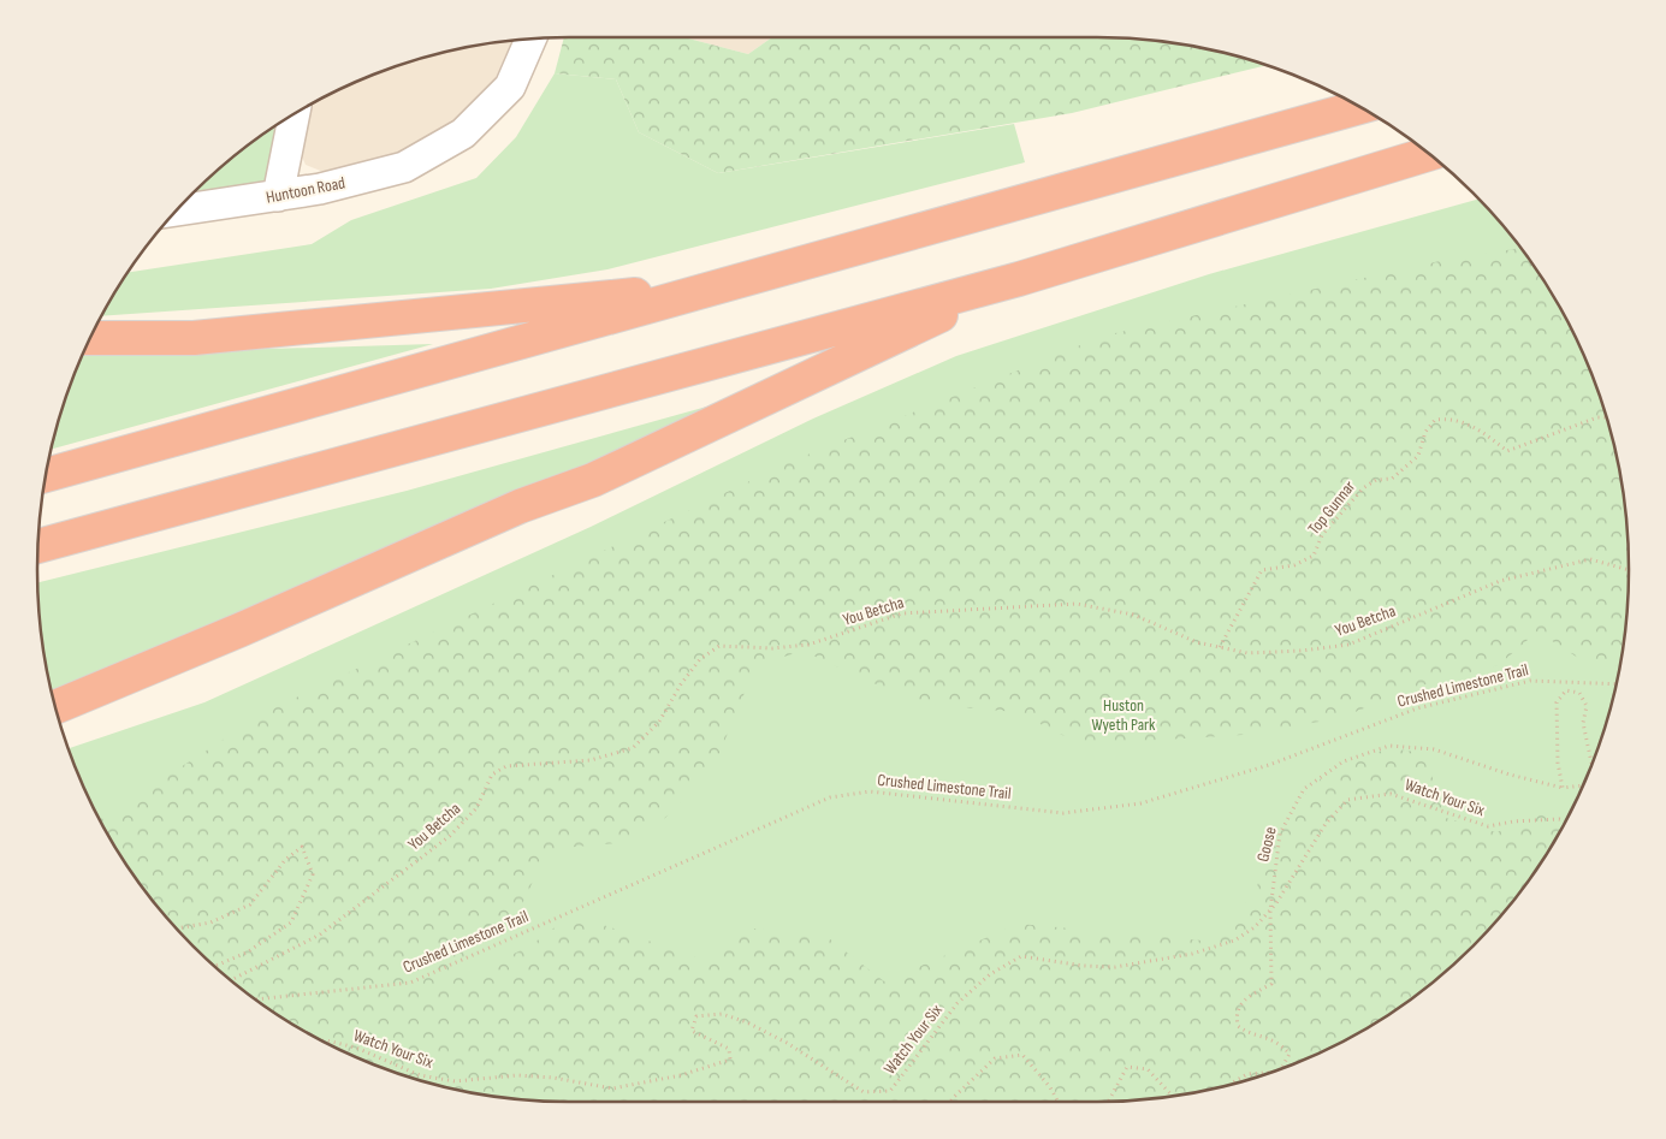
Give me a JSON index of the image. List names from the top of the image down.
{
  "streets": {
    "street": ["Huntoon Road"],
    "path": [
      "Top Gunnar",
      "You Betcha",
      "Crushed Limestone Trail",
      "Watch Your Six",
      "Goose"
    ]
  },
  "crossings": [
    ["Top Gunnar", "You Betcha"],
    ["Watch Your Six", "Goose"]
  ],
  "parks": ["Huston Wyeth Park"]
}
